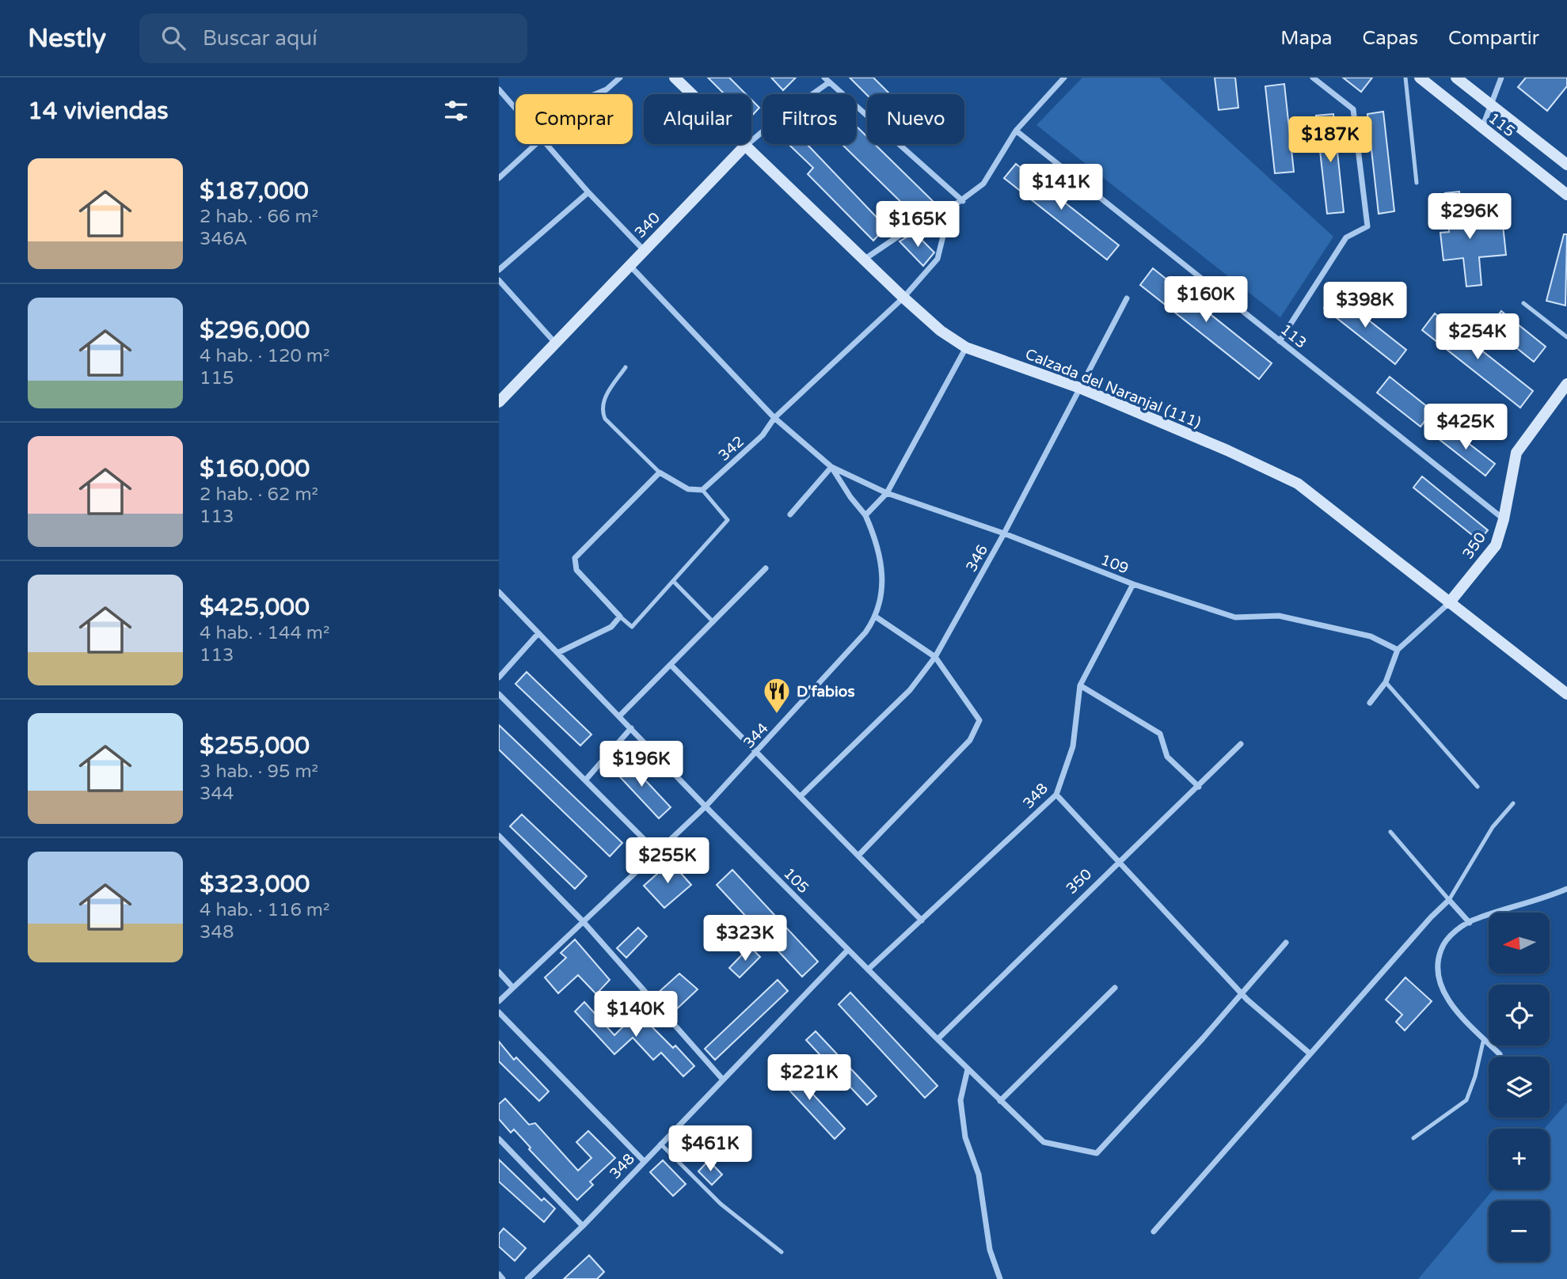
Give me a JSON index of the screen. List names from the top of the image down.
{
  "streets": {
    "main road": [
      "115",
      "340",
      "Calzada del Naranjal (111)",
      "350"
    ],
    "street": [
      "113",
      "342",
      "346",
      "109",
      "344",
      "348",
      "105"
    ]
  },
  "crossings": [
    ["340", "Calzada del Naranjal (111)"],
    ["340", "109"],
    ["113", "350"],
    ["Calzada del Naranjal (111)", "342"],
    ["Calzada del Naranjal (111)", "350"],
    ["Calzada del Naranjal (111)", "346"],
    ["342", "109"],
    ["350", "109"],
    ["350", "105"],
    ["346", "109"],
    ["109", "344"],
    ["109", "348"],
    ["344", "105"],
    ["348", "105"]
  ],
  "places": {
    "restaurant": ["D'fabios"]
  },
  "north": "left",
  "page": {
    "header": "Nestly",
    "search": "Buscar aquí",
    "nav": ["Mapa", "Capas", "Compartir"],
    "heading": "14 viviendas",
    "chip": [
      "Comprar",
      "Alquilar",
      "Filtros",
      "Nuevo"
    ],
    "price": [
      "$187K",
      "$141K",
      "$296K",
      "$165K",
      "$160K",
      "$398K",
      "$254K",
      "$425K",
      "$196K",
      "$255K",
      "$323K",
      "$140K",
      "$221K",
      "$461K"
    ],
    "list": [
      {
        "name": "$187,000",
        "note": "2 hab. · 66 m² · 346A"
      },
      {
        "name": "$296,000",
        "note": "4 hab. · 120 m² · 115"
      },
      {
        "name": "$160,000",
        "note": "2 hab. · 62 m² · 113"
      },
      {
        "name": "$425,000",
        "note": "4 hab. · 144 m² · 113"
      },
      {
        "name": "$255,000",
        "note": "3 hab. · 95 m² · 344"
      },
      {
        "name": "$323,000",
        "note": "4 hab. · 116 m² · 348"
      }
    ],
    "map_buttons": ["+", "−"]
  }
}
